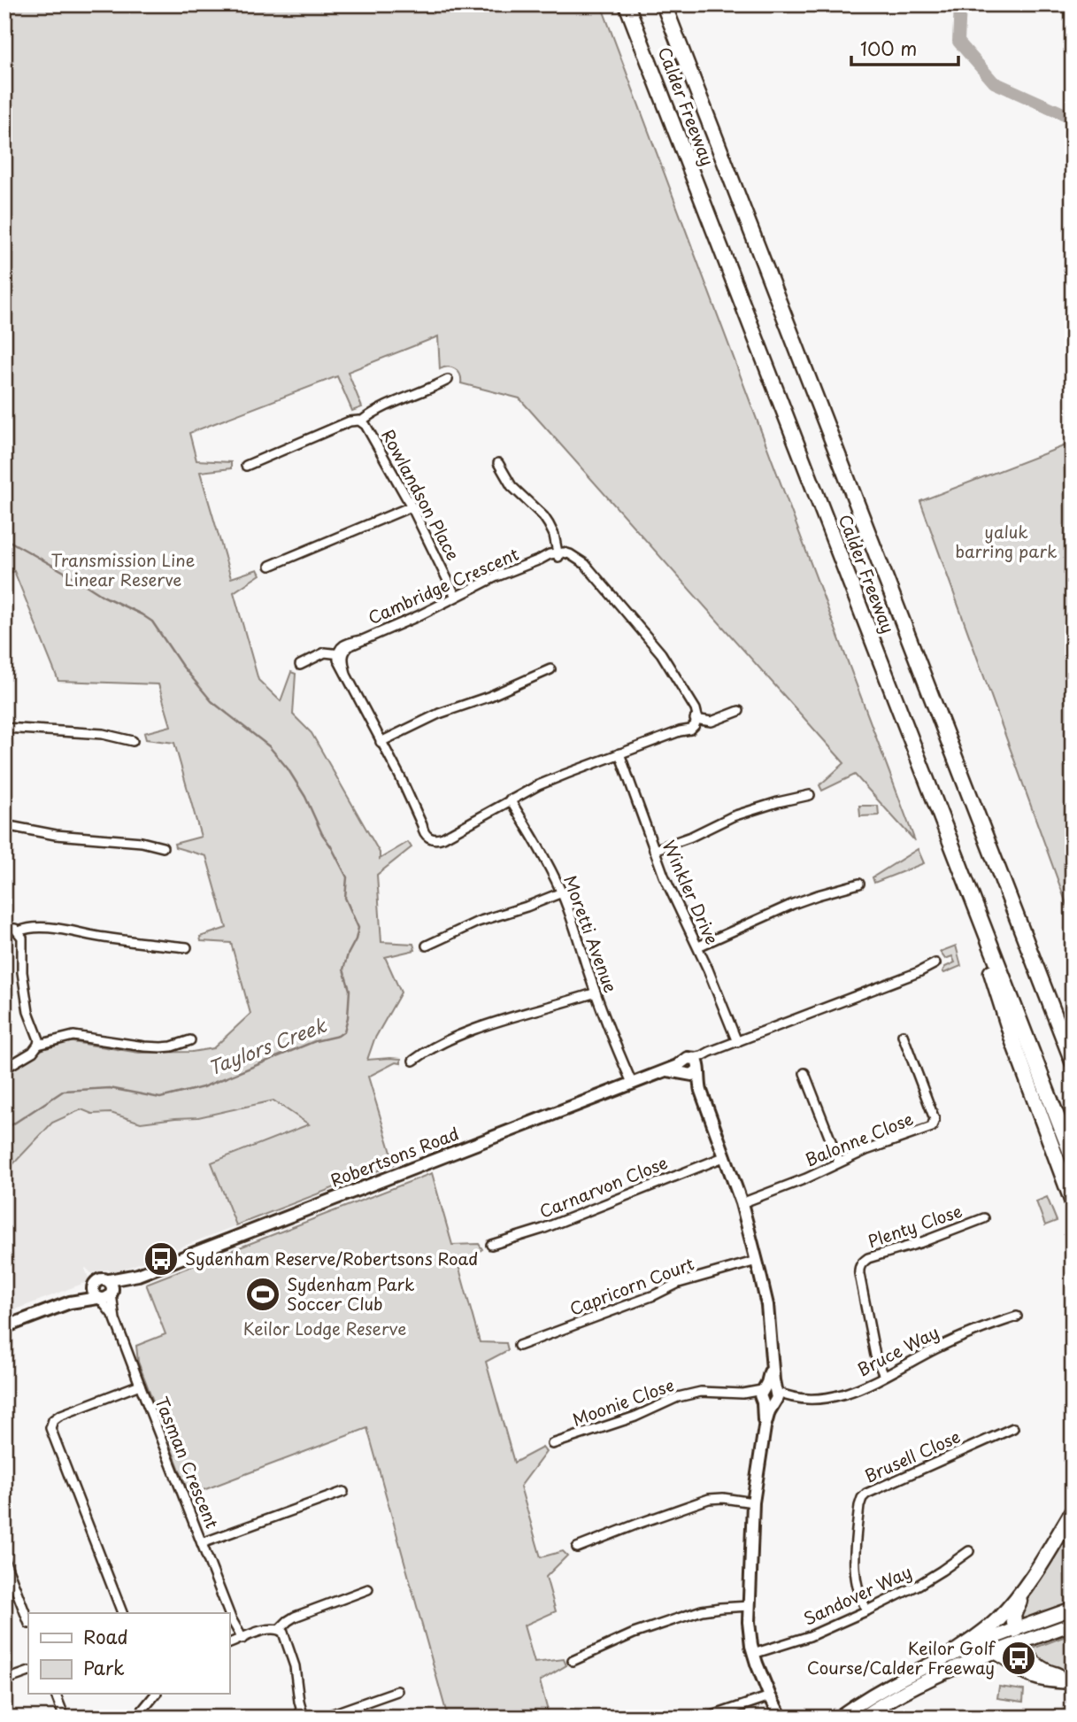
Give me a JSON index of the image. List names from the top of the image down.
{
  "streets": {
    "highway": ["Calder Freeway"],
    "street": [
      "Rowlandson Place",
      "Cambridge Crescent",
      "Winkler Drive",
      "Moretti Avenue",
      "Balonne Close",
      "Robertsons Road",
      "Carnarvon Close",
      "Plenty Close",
      "Capricorn Court",
      "Bruce Way",
      "Moonie Close",
      "Brusell Close",
      "Tasman Crescent",
      "Sandover Way"
    ]
  },
  "crossings": [
    ["Rowlandson Place", "Cambridge Crescent"],
    ["Moretti Avenue", "Robertsons Road"],
    ["Robertsons Road", "Tasman Crescent"],
    ["Plenty Close", "Bruce Way"],
    ["Bruce Way", "Moonie Close"],
    ["Brusell Close", "Sandover Way"]
  ],
  "water": ["Taylors Creek"],
  "parks": ["yaluk barring park", "Transmission Line Linear Reserve", "Keilor Lodge Reserve"],
  "places": {
    "bus stop": ["Sydenham Reserve/Robertsons Road", "Keilor Golf Course/Calder Freeway"],
    "sports": ["Sydenham Park Soccer Club"]
  },
  "legend": ["Road", "Park"],
  "scale_bar": "100 m"
}
